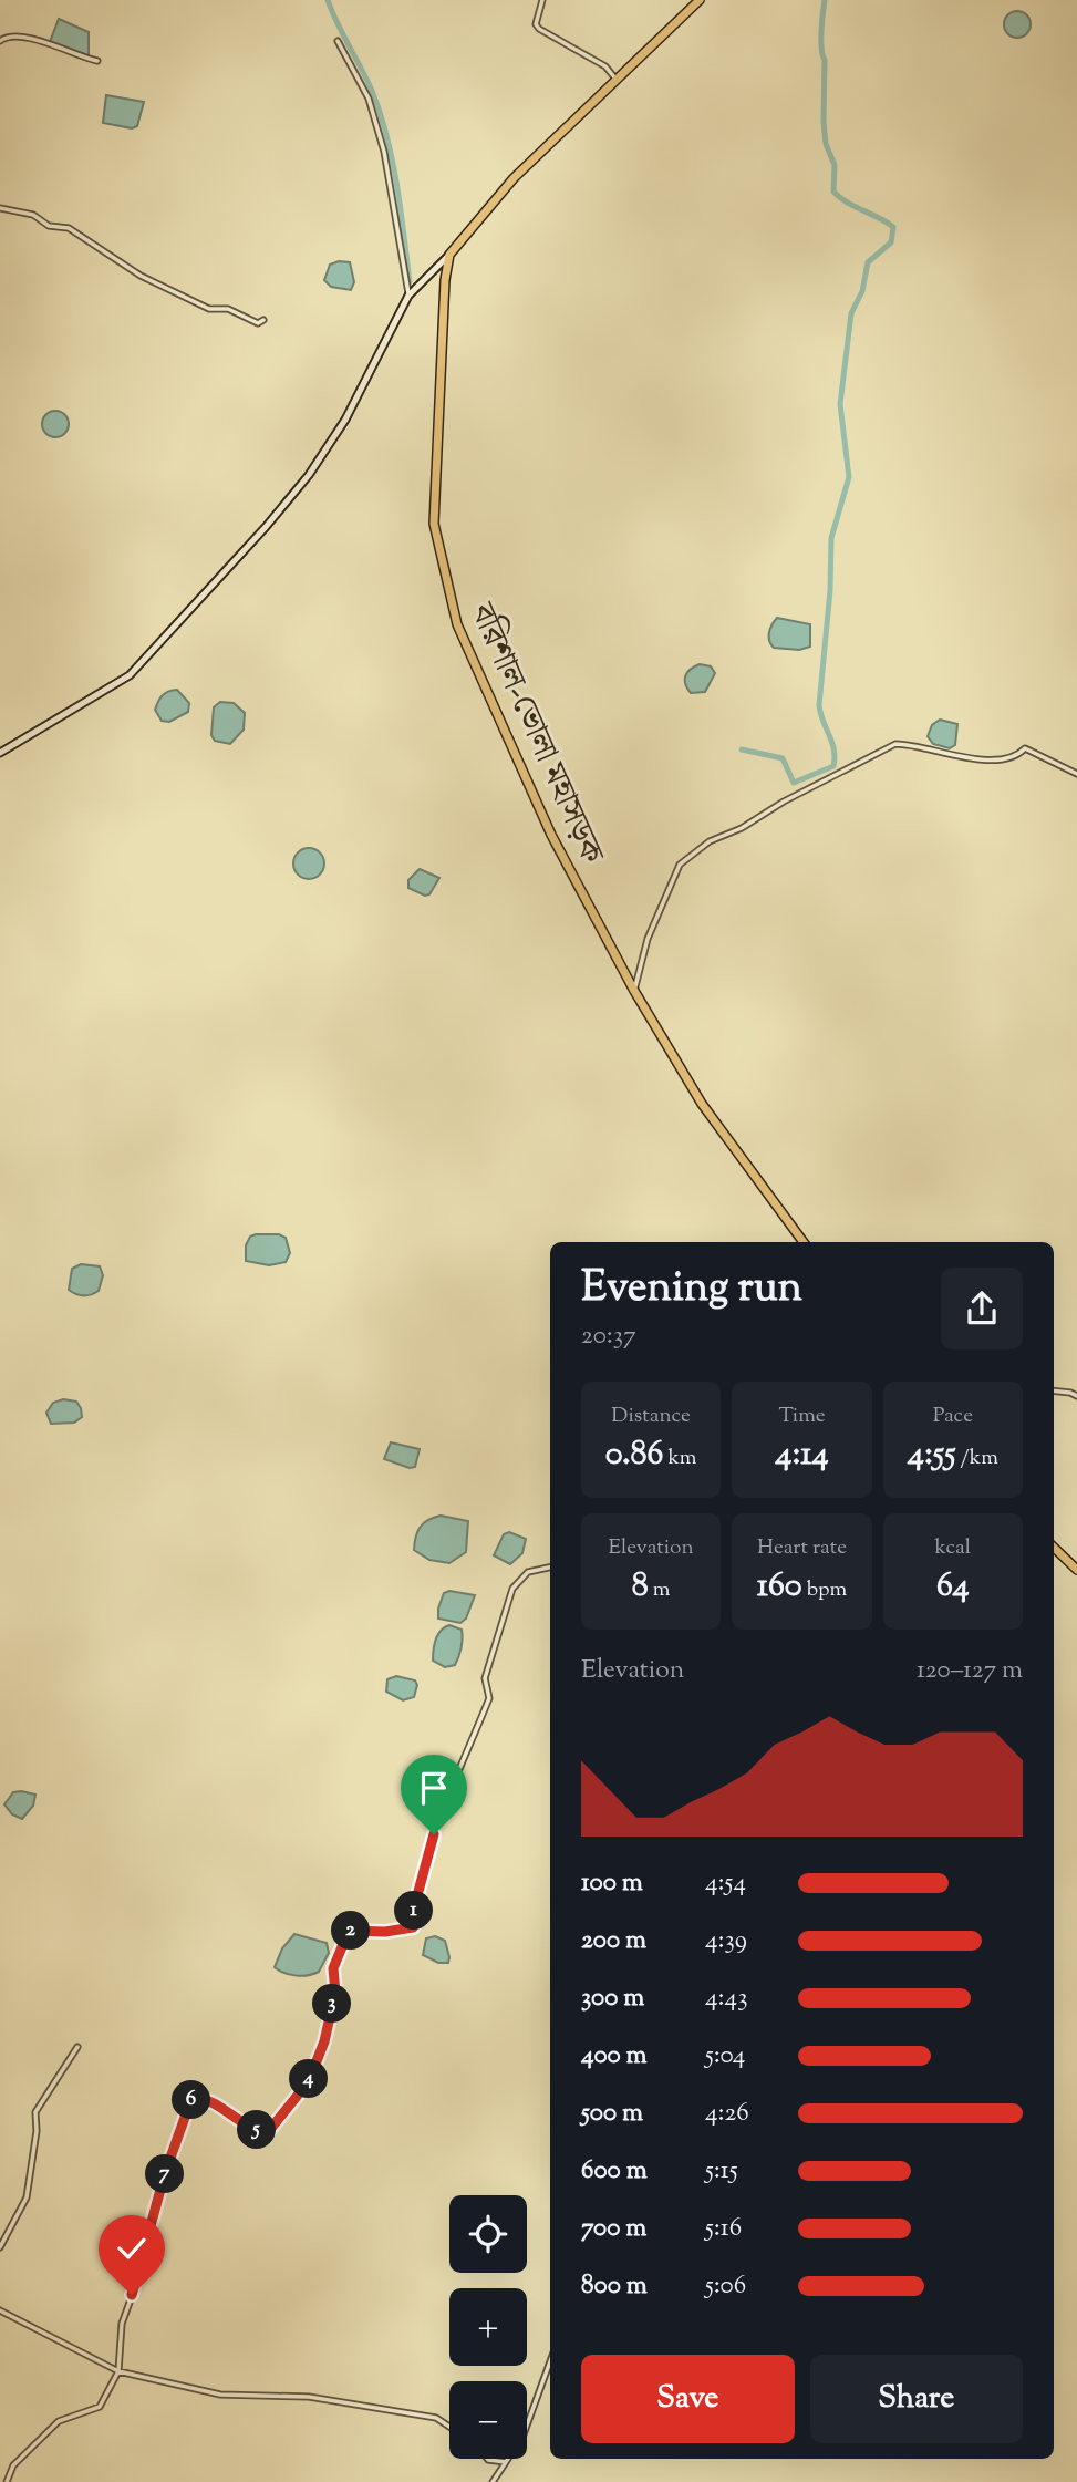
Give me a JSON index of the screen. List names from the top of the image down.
{
  "streets": {
    "highway": ["বরিশাল-ভোলা মহাসড়ক"]
  },
  "page": {
    "heading": ["Evening run", "20:37"],
    "stats": [
      ["Distance", "0.86 km"],
      ["Time", "4:14"],
      ["Pace", "4:55 /km"],
      ["Elevation", "8 m"],
      ["Heart rate", "160 bpm"],
      ["kcal", "64"]
    ],
    "chart": ["Elevation", "120–127 m"],
    "list": [
      {
        "name": "100 m",
        "note": "4:54"
      },
      {
        "name": "200 m",
        "note": "4:39"
      },
      {
        "name": "300 m",
        "note": "4:43"
      },
      {
        "name": "400 m",
        "note": "5:04"
      },
      {
        "name": "500 m",
        "note": "4:26"
      },
      {
        "name": "600 m",
        "note": "5:15"
      },
      {
        "name": "700 m",
        "note": "5:16"
      },
      {
        "name": "800 m",
        "note": "5:06"
      }
    ],
    "pins": [
      "1",
      "2",
      "3",
      "4",
      "6",
      "5",
      "7"
    ],
    "map_buttons": ["+", "−"],
    "buttons": ["Save", "Share"]
  }
}
